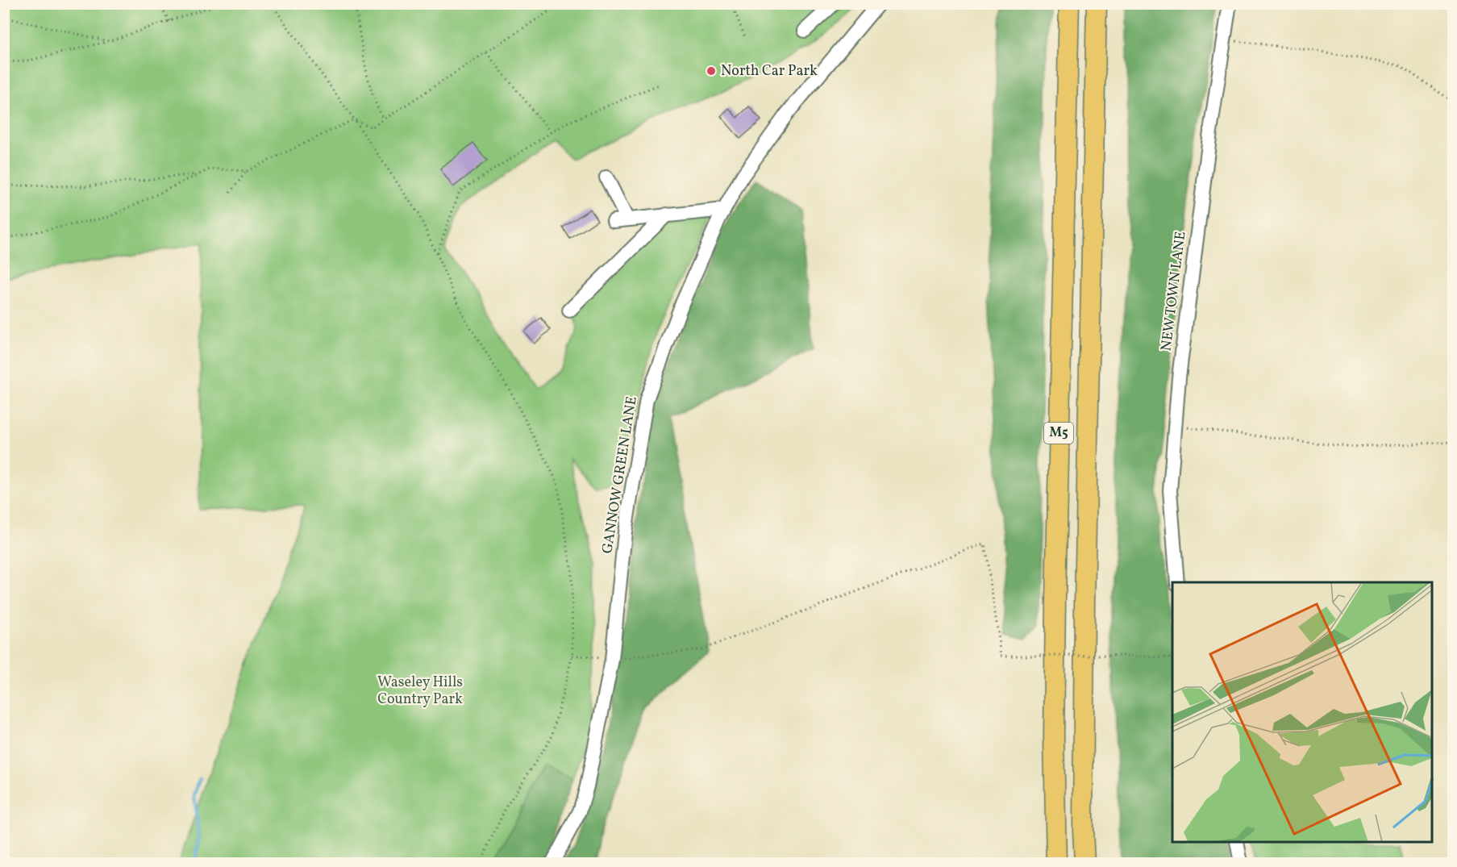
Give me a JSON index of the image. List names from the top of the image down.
{
  "streets": {
    "highway": ["M5"],
    "street": ["NEW TOWN LANE", "GANNOW GREEN LANE"]
  },
  "parks": ["Waseley Hills Country Park"],
  "places": ["North Car Park"]
}
